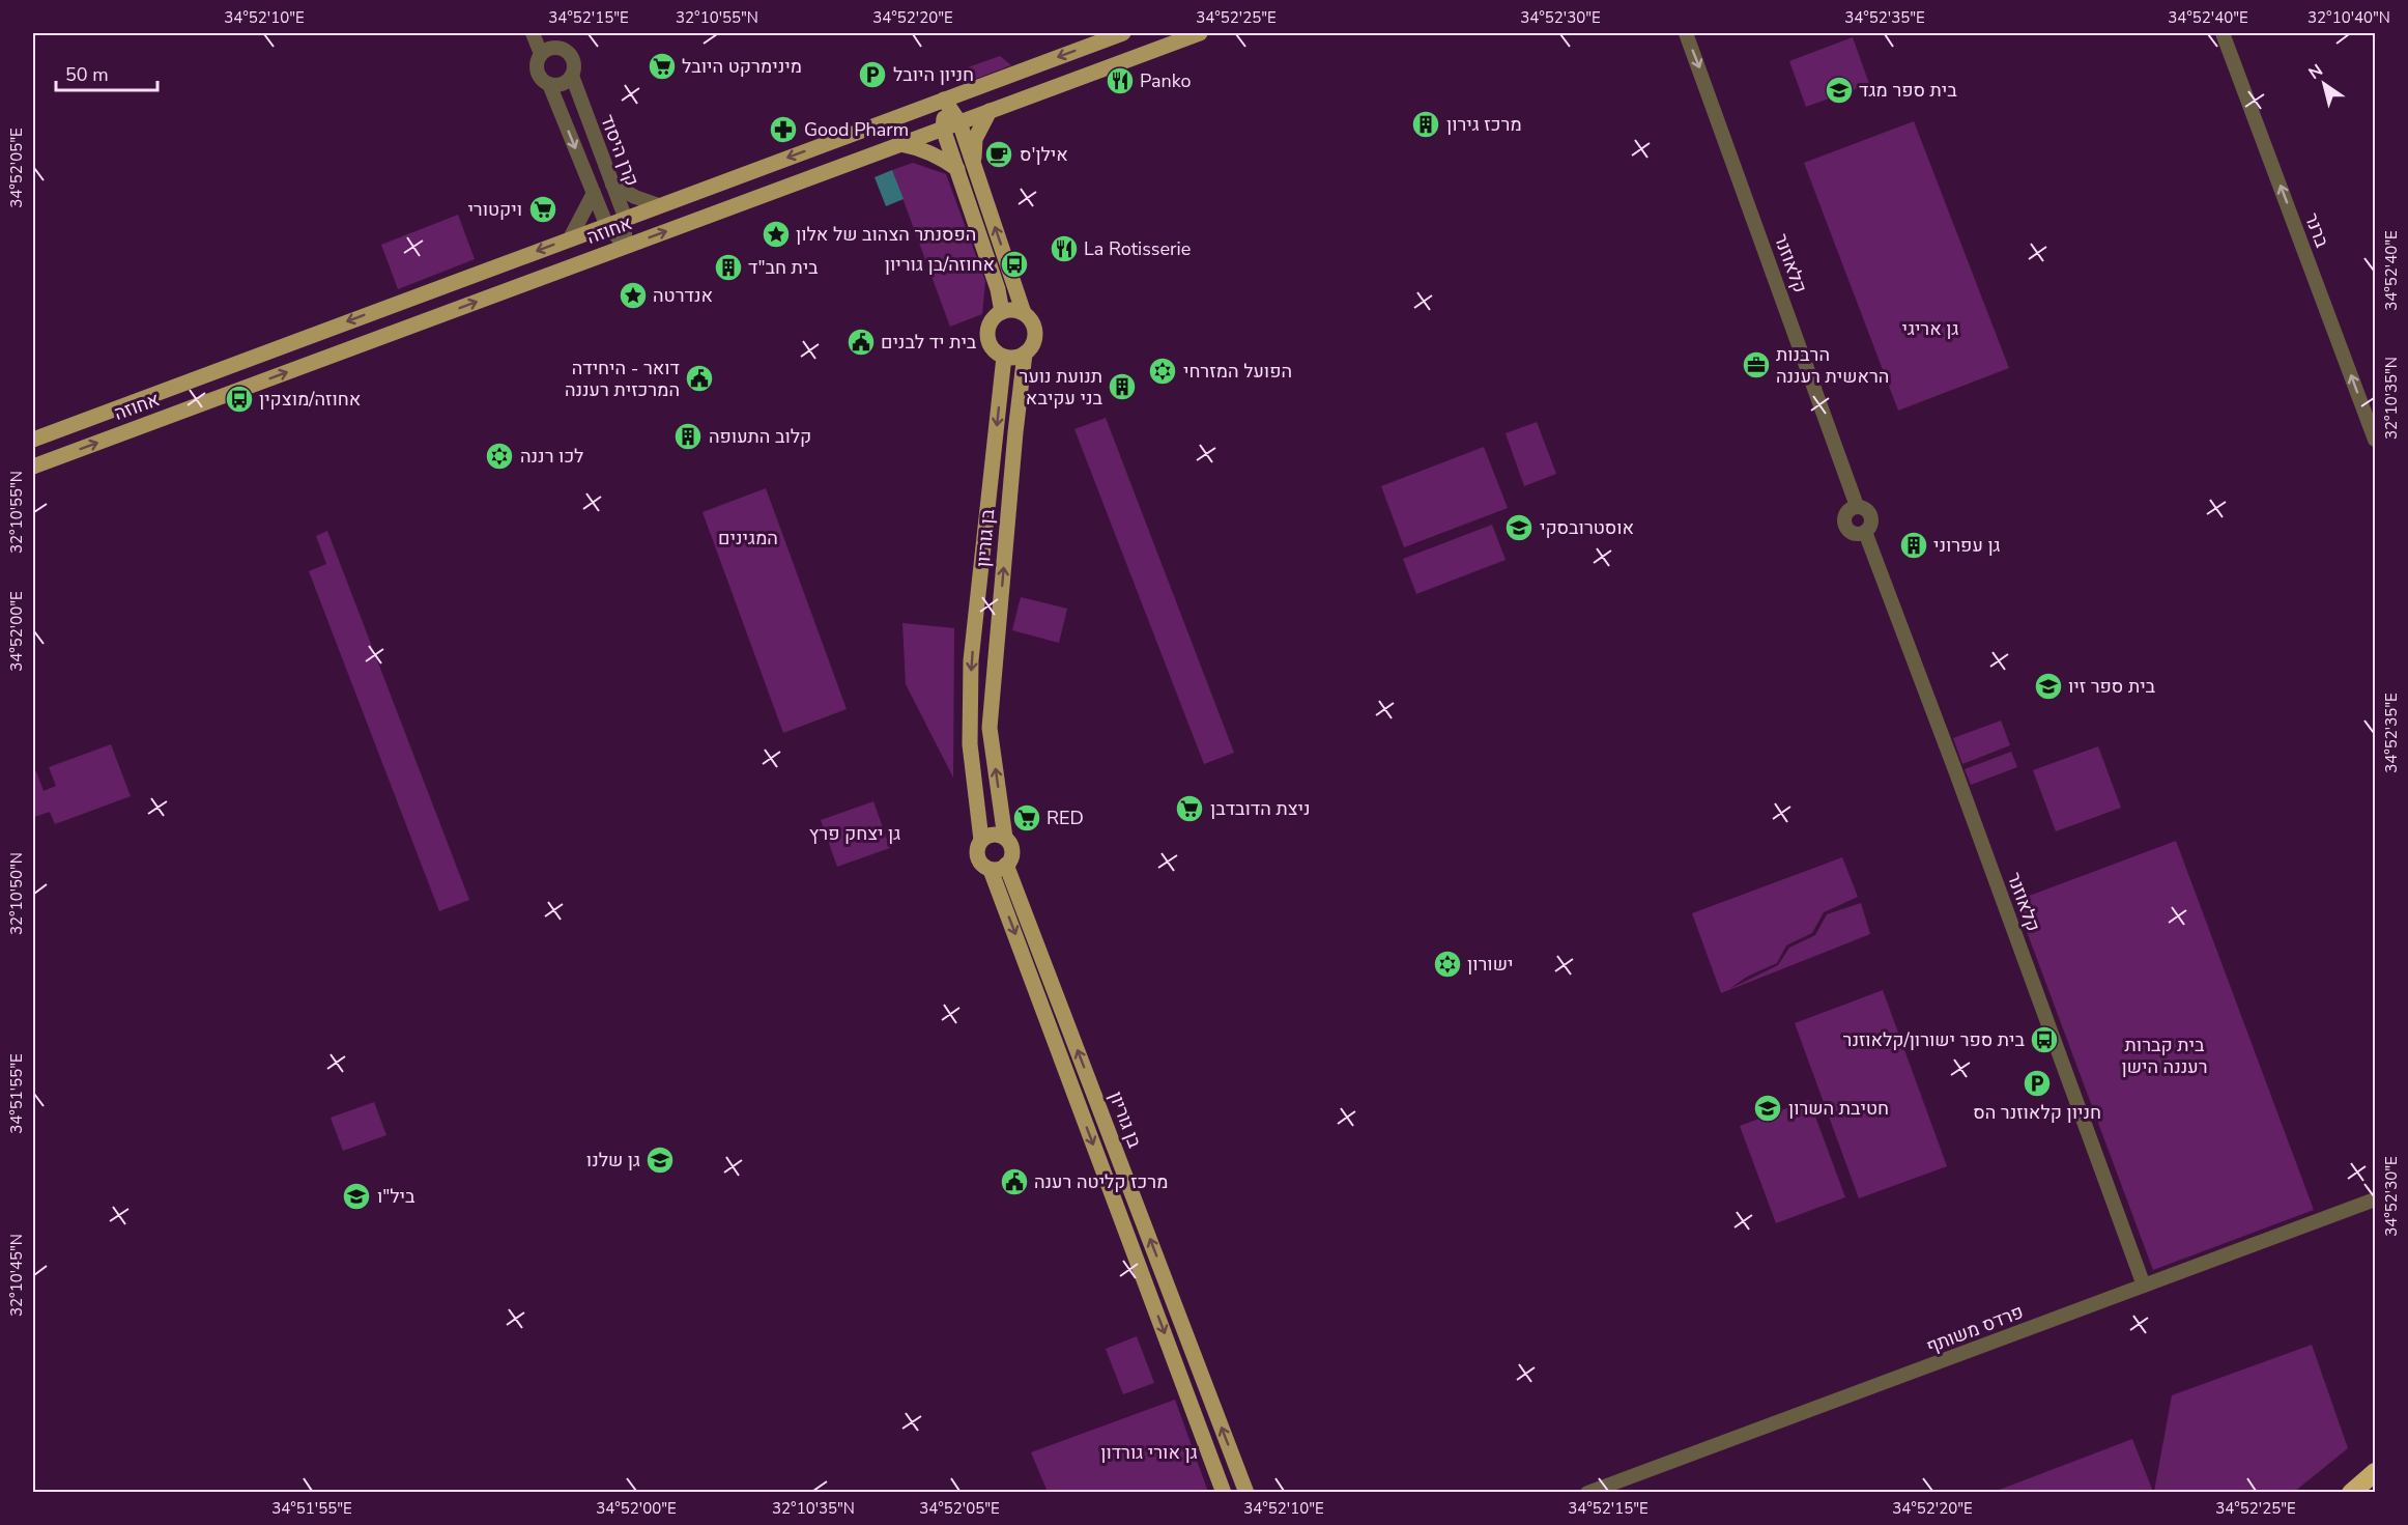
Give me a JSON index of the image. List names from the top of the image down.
{
  "streets": {
    "main road": ["אחוזה", "בן גוריון"],
    "street": [
      "קרן היסוד",
      "ברנר",
      "קלאוזנר",
      "פרדס משותף"
    ]
  },
  "crossings": [
    ["קרן היסוד", "אחוזה"],
    ["קלאוזנר", "פרדס משותף"]
  ],
  "one_way": ["ברנר", "קלאוזנר"],
  "parks": [
    "גן אריגי",
    "המגינים",
    "גן יצחק פרץ",
    "בית קברות רעננה הישן",
    "גן אורי גורדון"
  ],
  "places": {
    "supermarket": [
      "מינימרקט היובל",
      "ויקטורי",
      "ניצת הדובדבן",
      "RED"
    ],
    "parking": ["חניון היובל", "חניון קלאוזנר הס"],
    "restaurant": ["Panko", "La Rotisserie"],
    "school or university": [
      "בית ספר מגד",
      "אוסטרובסקי",
      "בית ספר זיו",
      "חטיבת השרון",
      "גן שלנו",
      "ביל\"ו"
    ],
    "building": [
      "מרכז גירון",
      "בית חב\"ד",
      "תנועת נוער בני עקיבא",
      "קלוב התעופה",
      "גן עפרוני"
    ],
    "pharmacy": ["Good Pharm"],
    "cafe": ["אילן'ס"],
    "place": ["הפסנתר הצהוב של אלון", "אנדרטה"],
    "bus stop": ["אחוזה/בן גוריון", "אחוזה/מוצקין", "בית ספר ישורון/קלאוזנר"],
    "public building": ["בית יד לבנים", "דואר - היחידה המרכזית רעננה", "מרכז קליטה רענה"],
    "office": ["הרבנות הראשית רעננה"],
    "synagogue": ["הפועל המזרחי", "לכו רננה", "ישורון"]
  },
  "scale_bar": "50 m",
  "north": "top left",
  "coordinates": [
    "34°52'10\"E",
    "34°52'15\"E",
    "32°10'55\"N",
    "34°52'20\"E",
    "34°52'25\"E",
    "34°52'30\"E",
    "34°52'35\"E",
    "34°52'40\"E",
    "32°10'40\"N",
    "34°52'05\"E",
    "32°10'35\"N",
    "34°52'00\"E",
    "32°10'50\"N",
    "34°51'55\"E",
    "32°10'45\"N"
  ]
}
